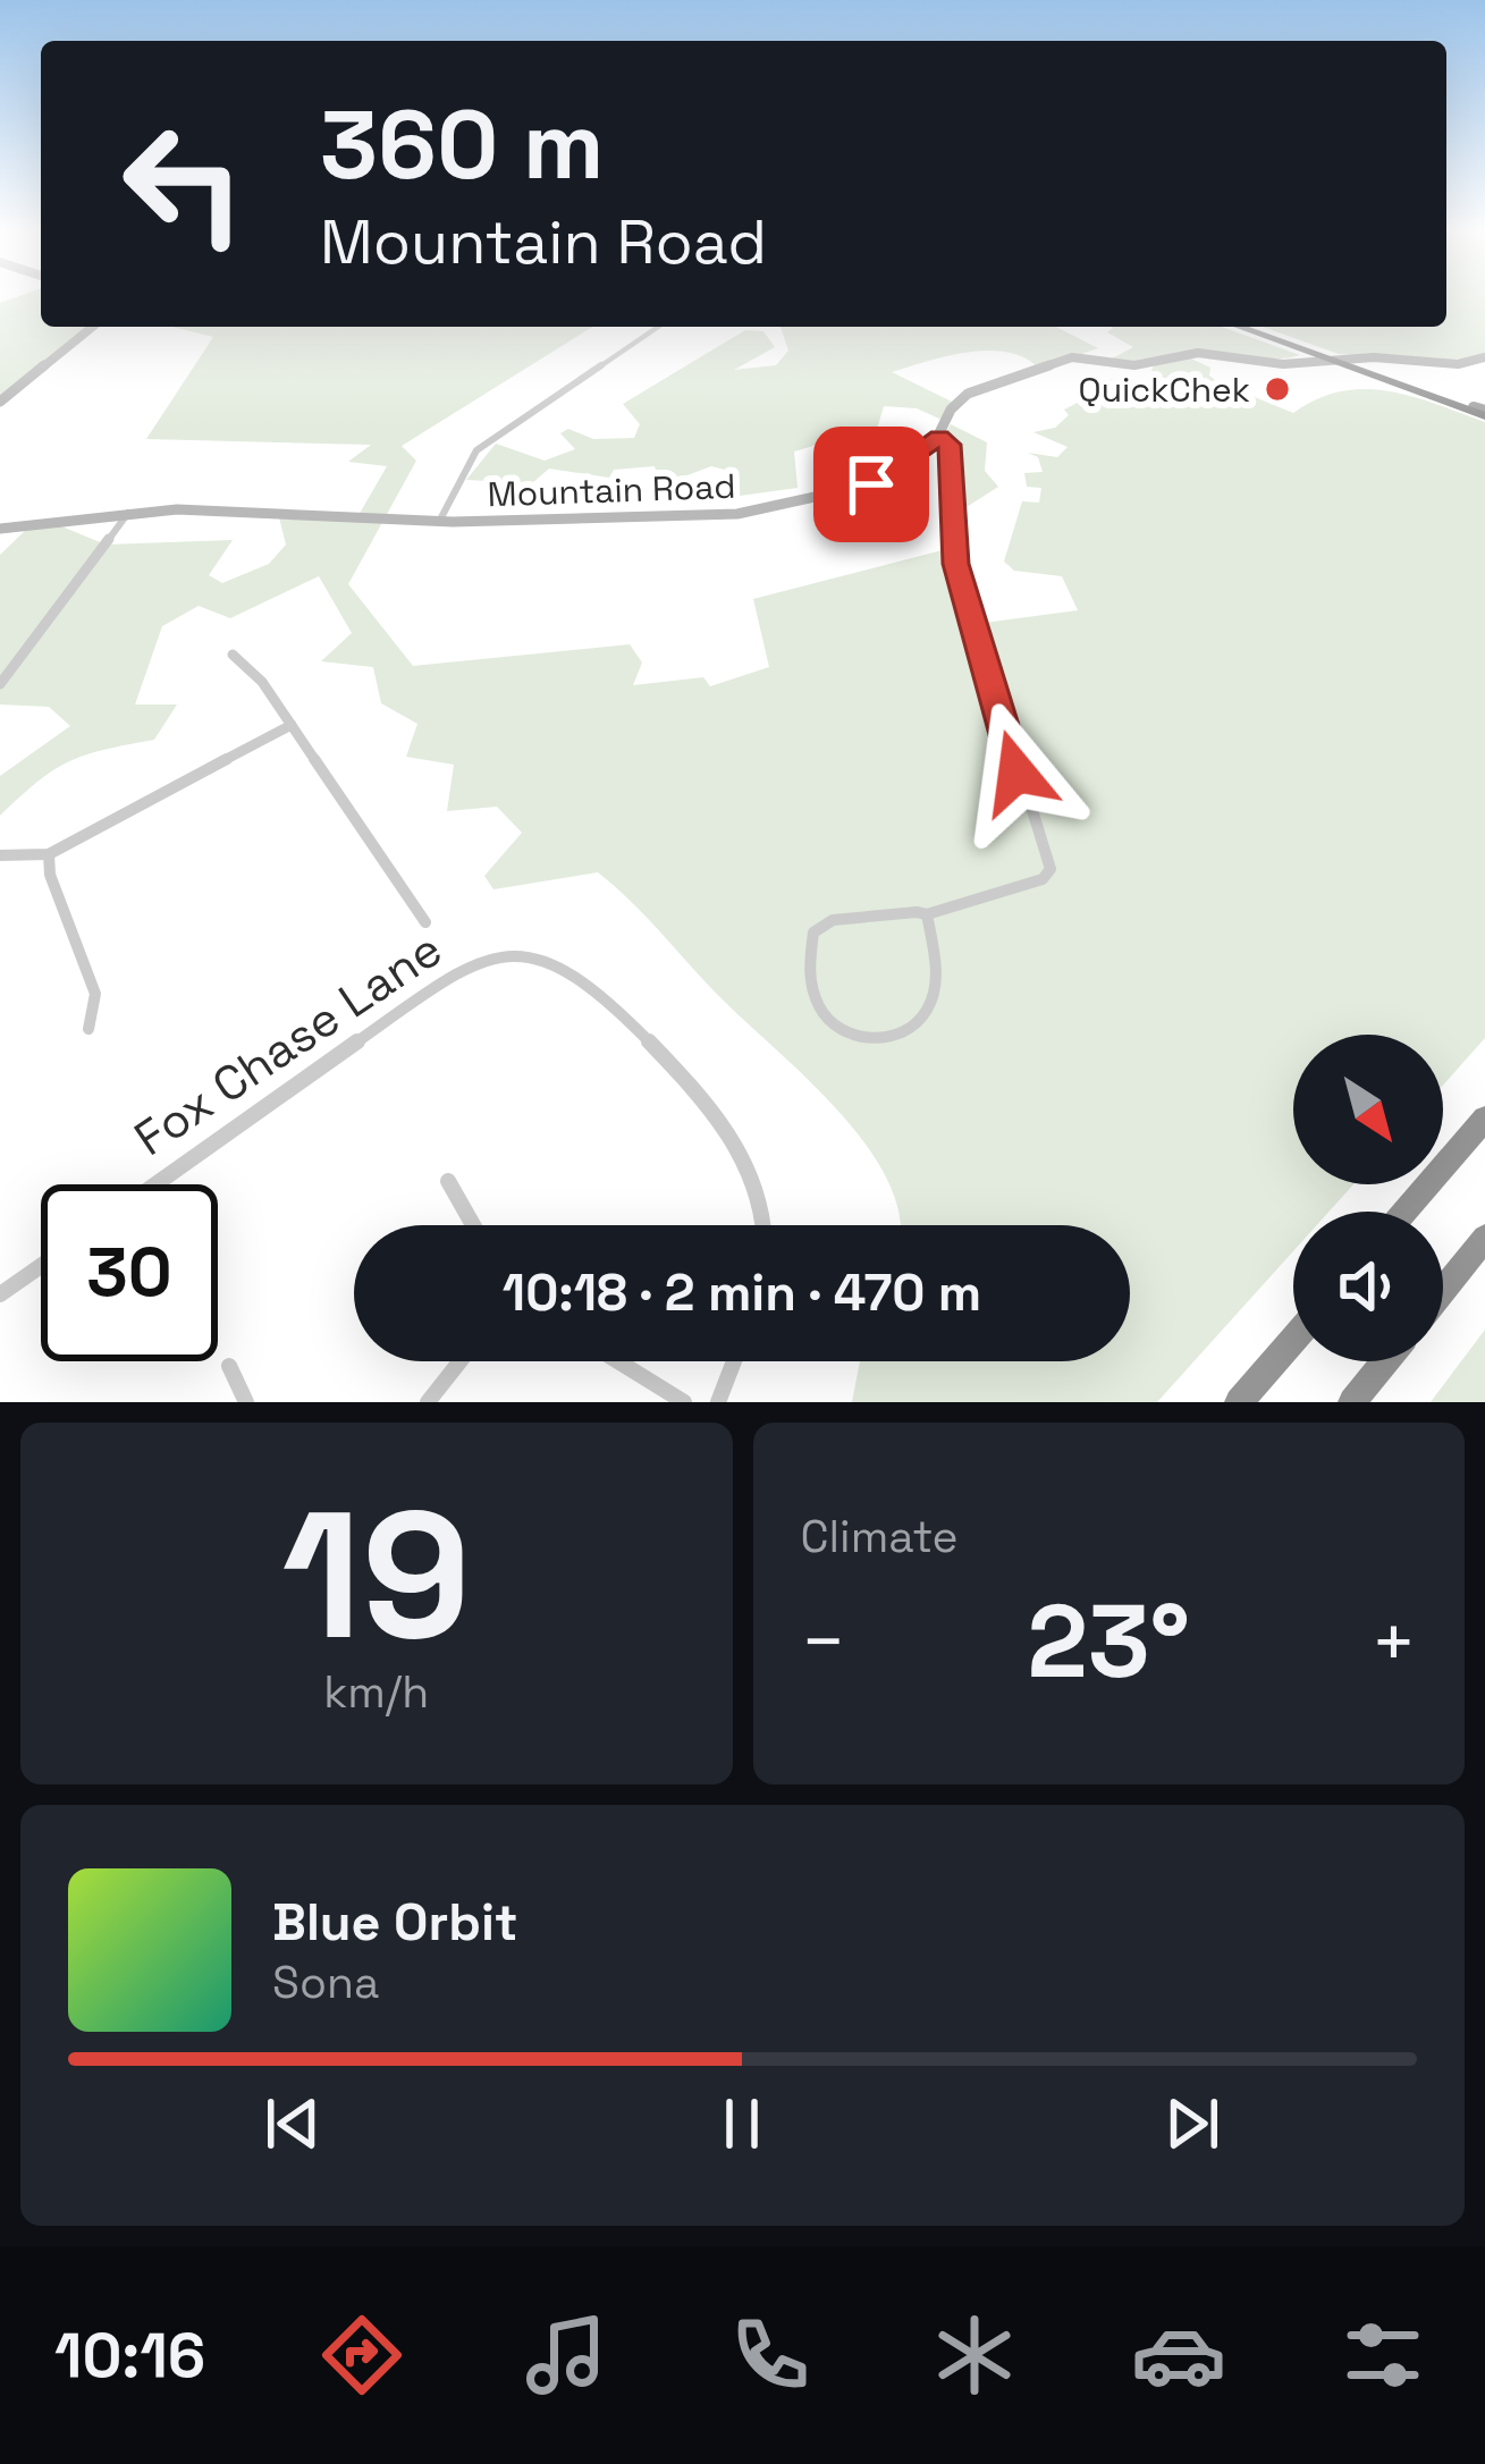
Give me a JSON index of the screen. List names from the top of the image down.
{
  "streets": {
    "street": ["Mountain Road", "Fox Chase Lane"]
  },
  "places": ["QuickChek"],
  "north": "bottom right",
  "page": {
    "turn": ["360 m", "Mountain Road"],
    "limit": "30",
    "trip": "10:18 · 2 min · 470 m",
    "tile": [
      ["19", "km/h"],
      "Climate"
    ],
    "heat": ["−", "23°", "+"],
    "song": ["Blue Orbit", "Sona"],
    "tabs": "10:16"
  }
}
